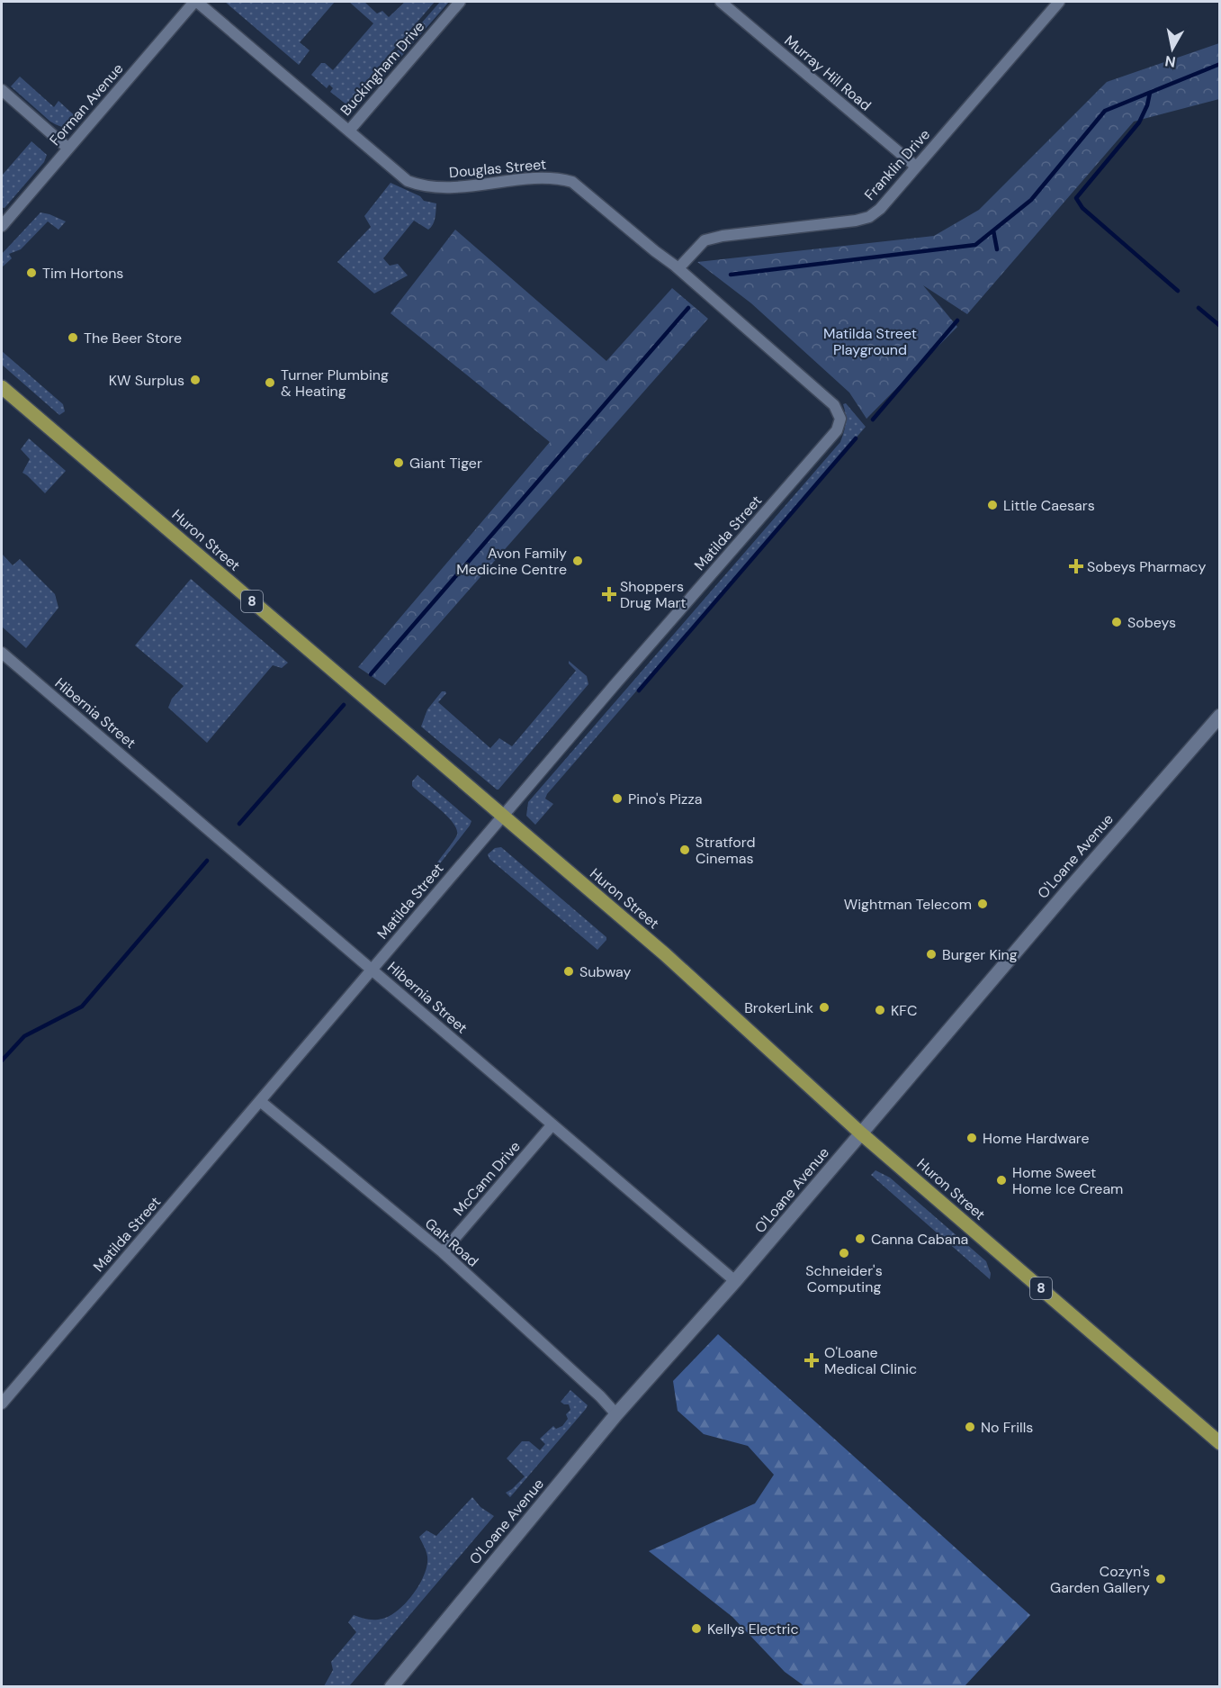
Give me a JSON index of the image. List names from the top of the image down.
{
  "streets": {
    "main road": ["Huron Street", "8", "O'Loane Avenue"],
    "street": [
      "Buckingham Drive",
      "Murray Hill Road",
      "Forman Avenue",
      "Franklin Drive",
      "Douglas Street",
      "Matilda Street",
      "Hibernia Street",
      "McCann Drive",
      "Galt Road"
    ]
  },
  "crossings": [
    ["Buckingham Drive", "Douglas Street"],
    ["Murray Hill Road", "Franklin Drive"],
    ["Forman Avenue", "Douglas Street"],
    ["Franklin Drive", "Douglas Street"],
    ["Douglas Street", "Matilda Street"],
    ["Matilda Street", "Huron Street"],
    ["Matilda Street", "Hibernia Street"],
    ["Matilda Street", "Galt Road"],
    ["Huron Street", "O'Loane Avenue"],
    ["Hibernia Street", "O'Loane Avenue"],
    ["Hibernia Street", "McCann Drive"],
    ["O'Loane Avenue", "Galt Road"],
    ["McCann Drive", "Galt Road"]
  ],
  "parks": ["Matilda Street Playground"],
  "places": {
    "other": [
      "Tim Hortons",
      "The Beer Store",
      "KW Surplus",
      "Turner Plumbing & Heating",
      "Giant Tiger",
      "Little Caesars",
      "Avon Family Medicine Centre",
      "Sobeys",
      "Pino's Pizza",
      "Stratford Cinemas",
      "Wightman Telecom",
      "Burger King",
      "Subway",
      "BrokerLink",
      "KFC",
      "Home Hardware",
      "Home Sweet Home Ice Cream",
      "Canna Cabana",
      "Schneider's Computing",
      "No Frills",
      "Cozyn's Garden Gallery",
      "Kellys Electric"
    ],
    "health": ["Sobeys Pharmacy", "Shoppers Drug Mart", "O'Loane Medical Clinic"]
  },
  "north": "bottom"
}
